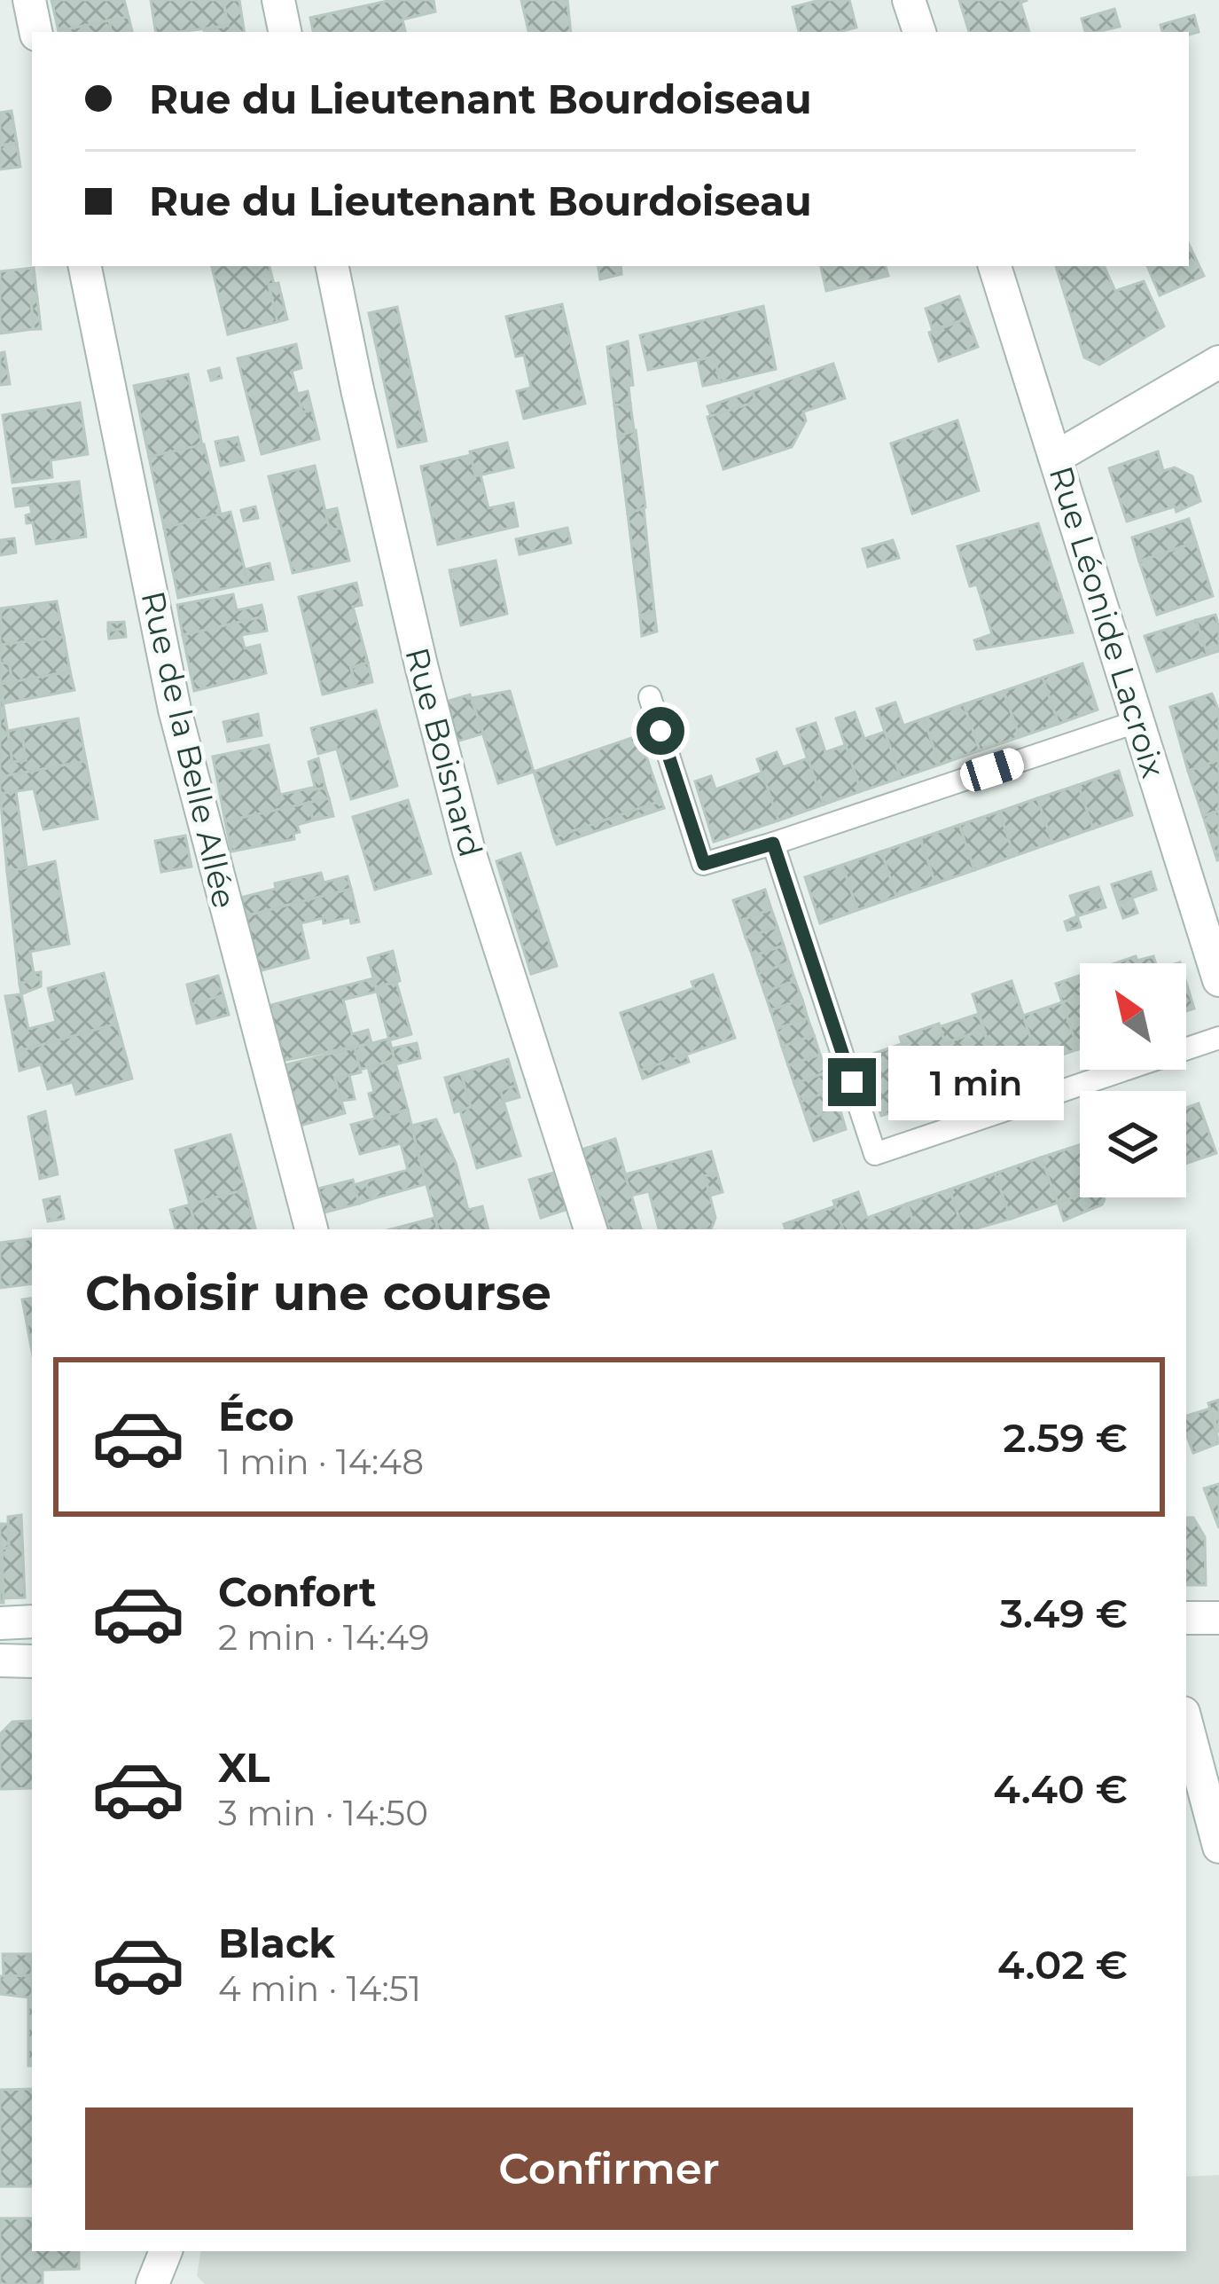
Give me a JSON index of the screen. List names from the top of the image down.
{
  "streets": {
    "street": ["Rue Léonide Lacroix", "Rue de la Belle Allée", "Rue Boisnard"]
  },
  "north": "top left",
  "page": {
    "banner": ["Rue du Lieutenant Bourdoiseau", "Rue du Lieutenant Bourdoiseau"],
    "bubble": "1 min",
    "heading": "Choisir une course",
    "list": [
      {
        "name": "Éco",
        "note": "1 min · 14:48",
        "value": "2.59 €"
      },
      {
        "name": "Confort",
        "note": "2 min · 14:49",
        "value": "3.49 €"
      },
      {
        "name": "XL",
        "note": "3 min · 14:50",
        "value": "4.40 €"
      },
      {
        "name": "Black",
        "note": "4 min · 14:51",
        "value": "4.02 €"
      }
    ],
    "buttons": "Confirmer"
  }
}
